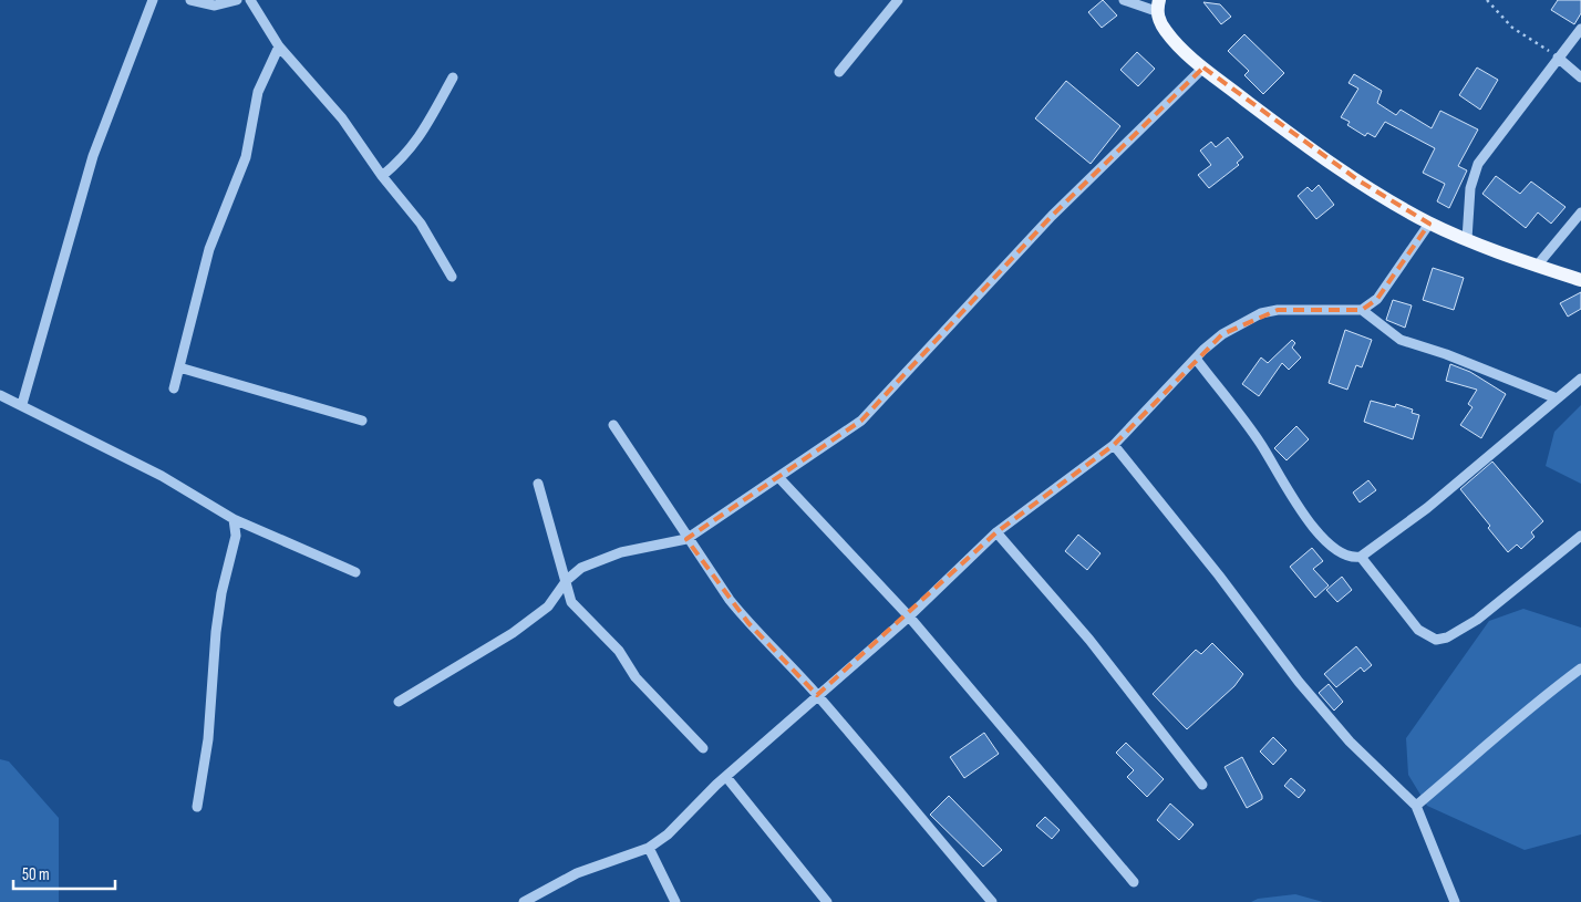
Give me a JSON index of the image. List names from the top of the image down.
{
  "scale_bar": "50 m"
}
